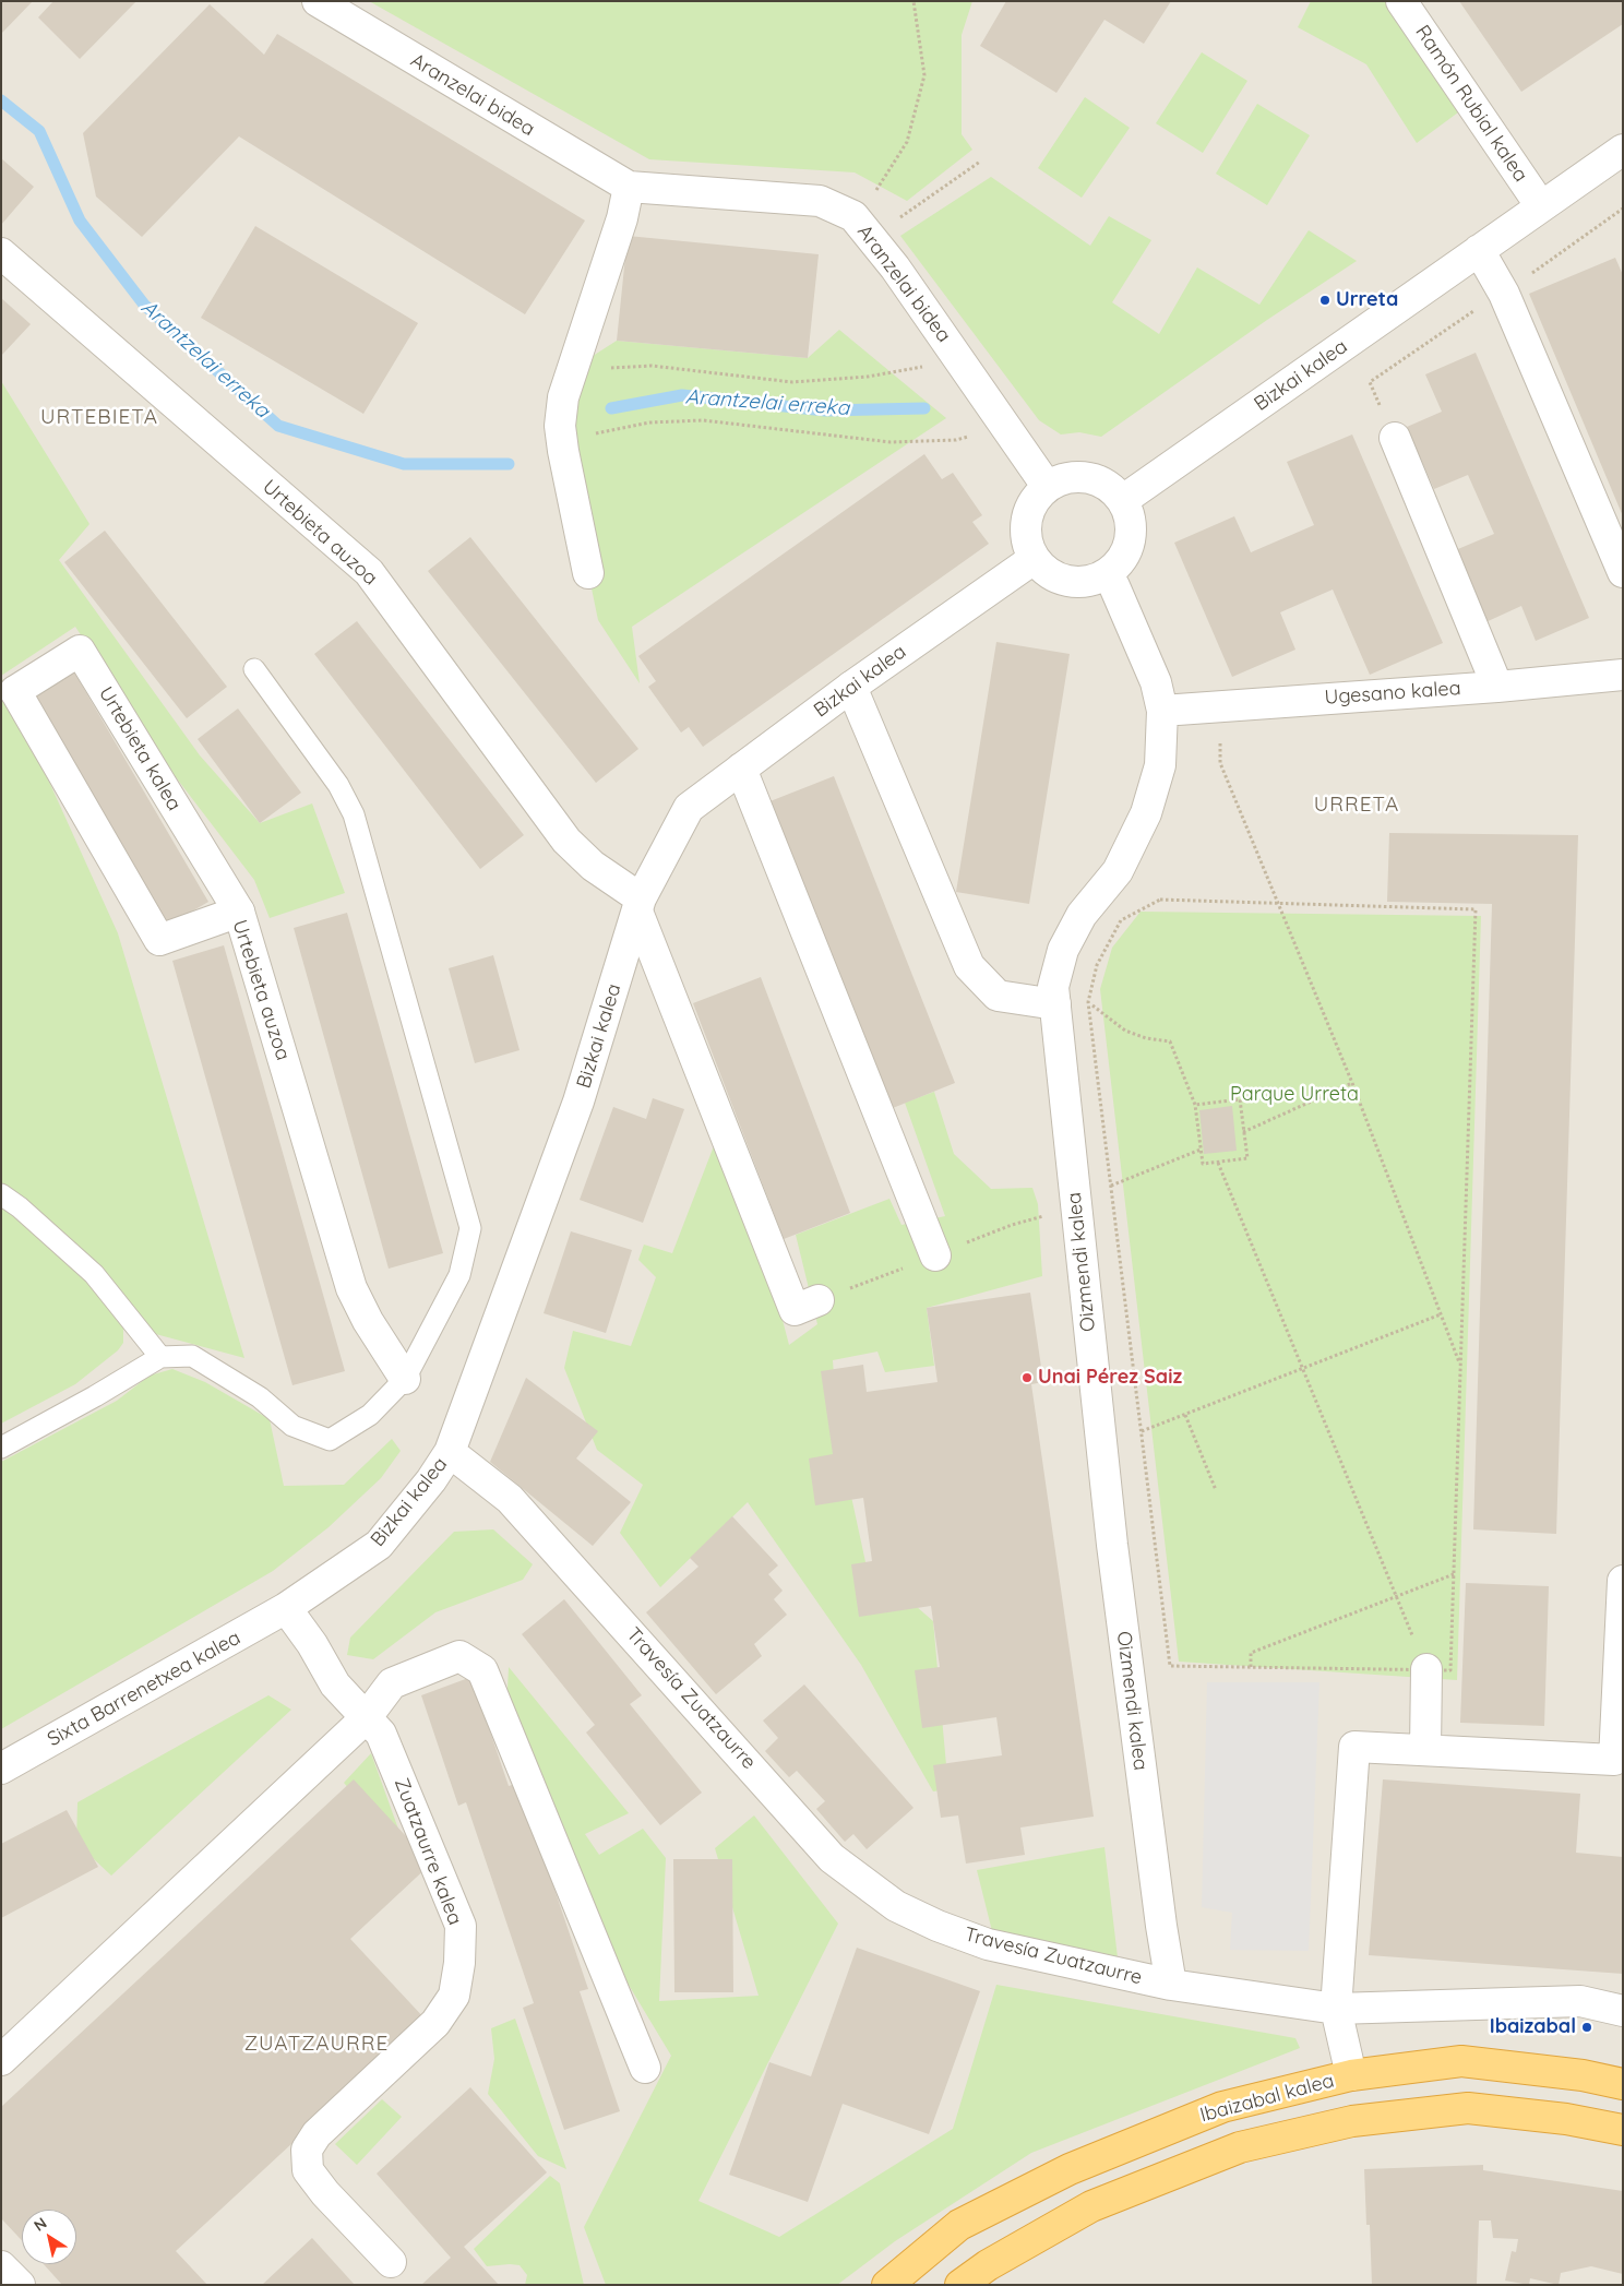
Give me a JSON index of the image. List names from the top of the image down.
{
  "streets": {
    "highway": ["Ibaizabal kalea"],
    "street": [
      "Aranzelai bidea",
      "Ramón Rubial kalea",
      "Bizkai kalea",
      "Urtebieta auzoa",
      "Ugesano kalea",
      "Urtebieta kalea",
      "Oizmendi kalea",
      "Sixta Barrenetxea kalea",
      "Travesía Zuatzaurre",
      "Zuatzaurre kalea"
    ]
  },
  "crossings": [
    ["Aranzelai bidea", "Bizkai kalea"],
    ["Aranzelai bidea", "Oizmendi kalea"],
    ["Ramón Rubial kalea", "Bizkai kalea"],
    ["Bizkai kalea", "Urtebieta auzoa"],
    ["Bizkai kalea", "Oizmendi kalea"],
    ["Bizkai kalea", "Sixta Barrenetxea kalea"],
    ["Bizkai kalea", "Travesía Zuatzaurre"],
    ["Bizkai kalea", "Zuatzaurre kalea"],
    ["Urtebieta auzoa", "Urtebieta kalea"],
    ["Ugesano kalea", "Oizmendi kalea"],
    ["Oizmendi kalea", "Travesía Zuatzaurre"],
    ["Sixta Barrenetxea kalea", "Zuatzaurre kalea"]
  ],
  "districts": ["URTEBIETA", "URRETA", "ZUATZAURRE"],
  "water": ["Arantzelai erreka"],
  "parks": ["Parque Urreta"],
  "places": ["Urreta", "Unai Pérez Saiz", "Ibaizabal"],
  "north": "top left"
}
